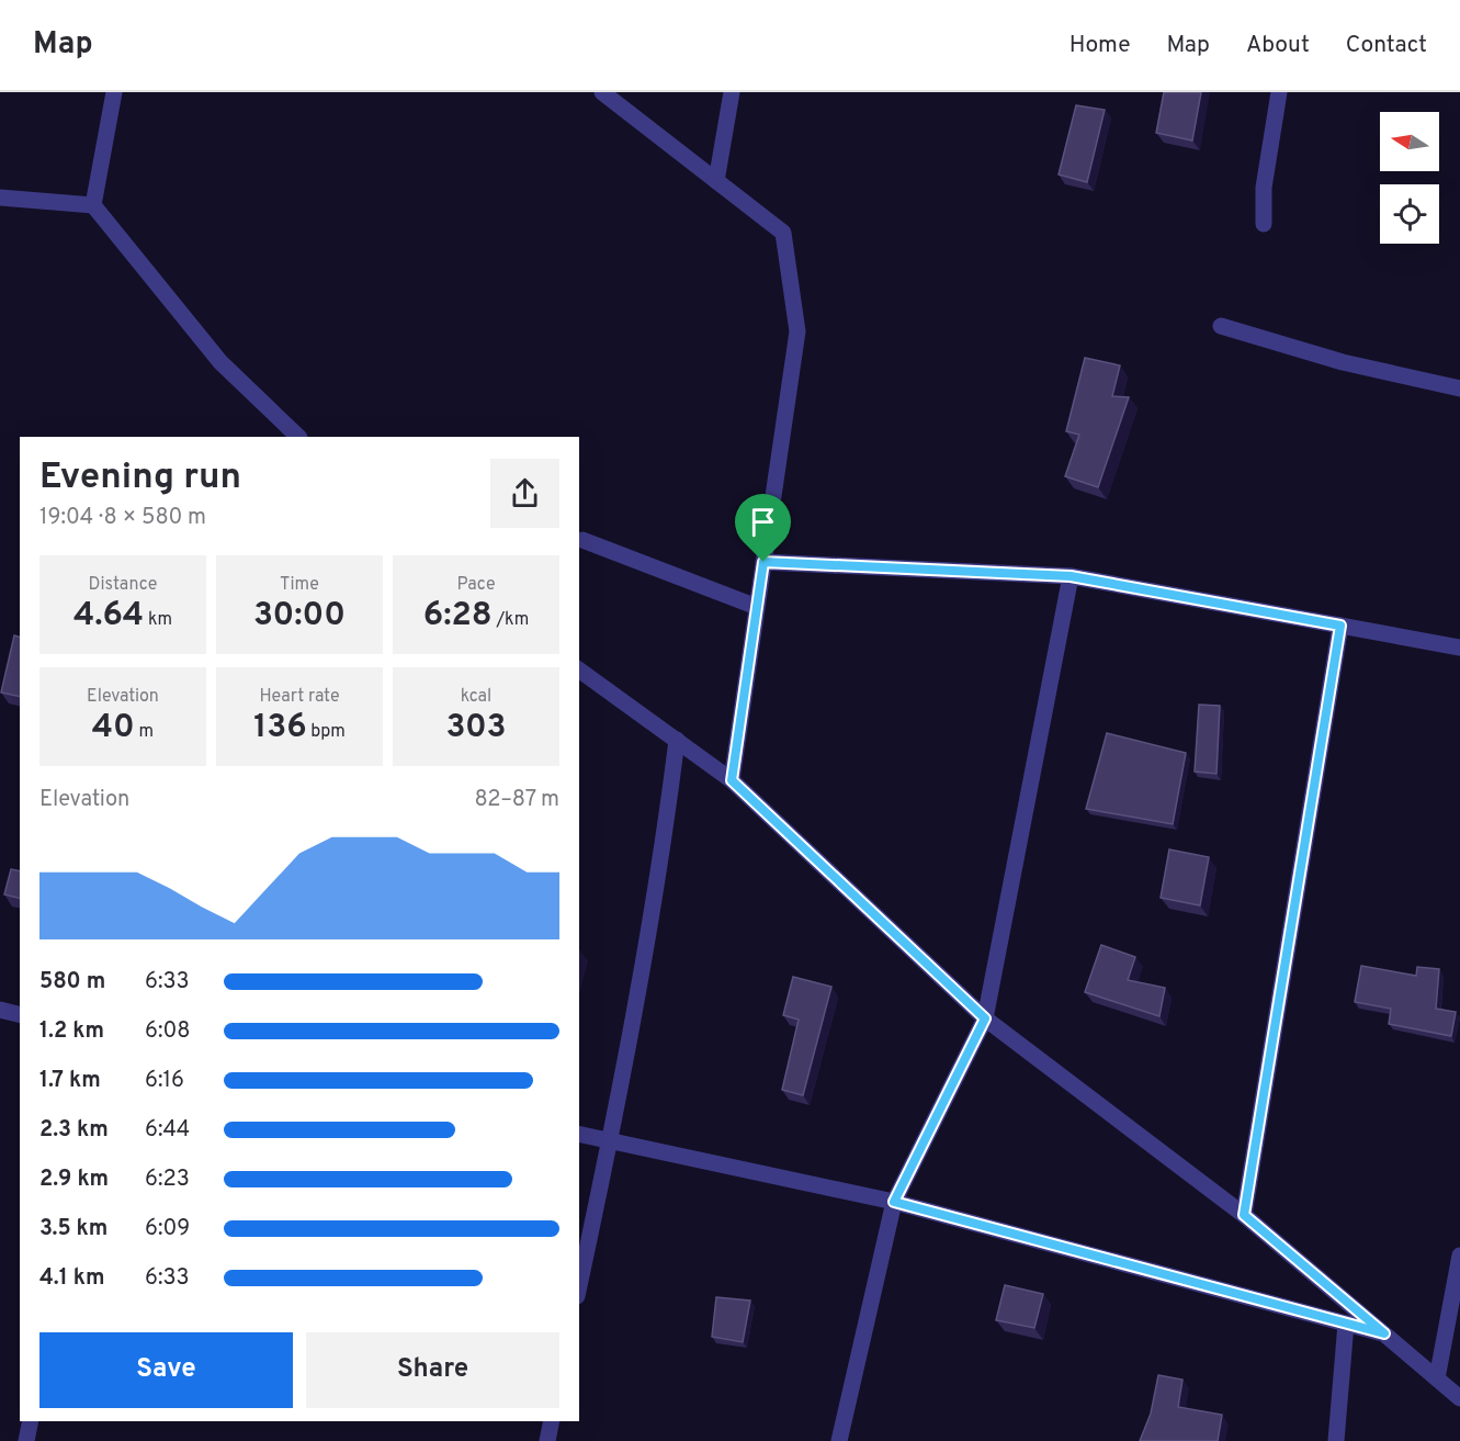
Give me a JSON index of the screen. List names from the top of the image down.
{
  "north": "left",
  "page": {
    "header": "Map",
    "nav": [
      "Home",
      "Map",
      "About",
      "Contact"
    ],
    "heading": ["Evening run", "19:04 · 8 × 580 m"],
    "stats": [
      ["Distance", "4.64 km"],
      ["Time", "30:00"],
      ["Pace", "6:28 /km"],
      ["Elevation", "40 m"],
      ["Heart rate", "136 bpm"],
      ["kcal", "303"]
    ],
    "chart": ["Elevation", "82–87 m"],
    "list": [
      {
        "name": "580 m",
        "note": "6:33"
      },
      {
        "name": "1.2 km",
        "note": "6:08"
      },
      {
        "name": "1.7 km",
        "note": "6:16"
      },
      {
        "name": "2.3 km",
        "note": "6:44"
      },
      {
        "name": "2.9 km",
        "note": "6:23"
      },
      {
        "name": "3.5 km",
        "note": "6:09"
      },
      {
        "name": "4.1 km",
        "note": "6:33"
      }
    ],
    "buttons": ["Save", "Share"]
  }
}
